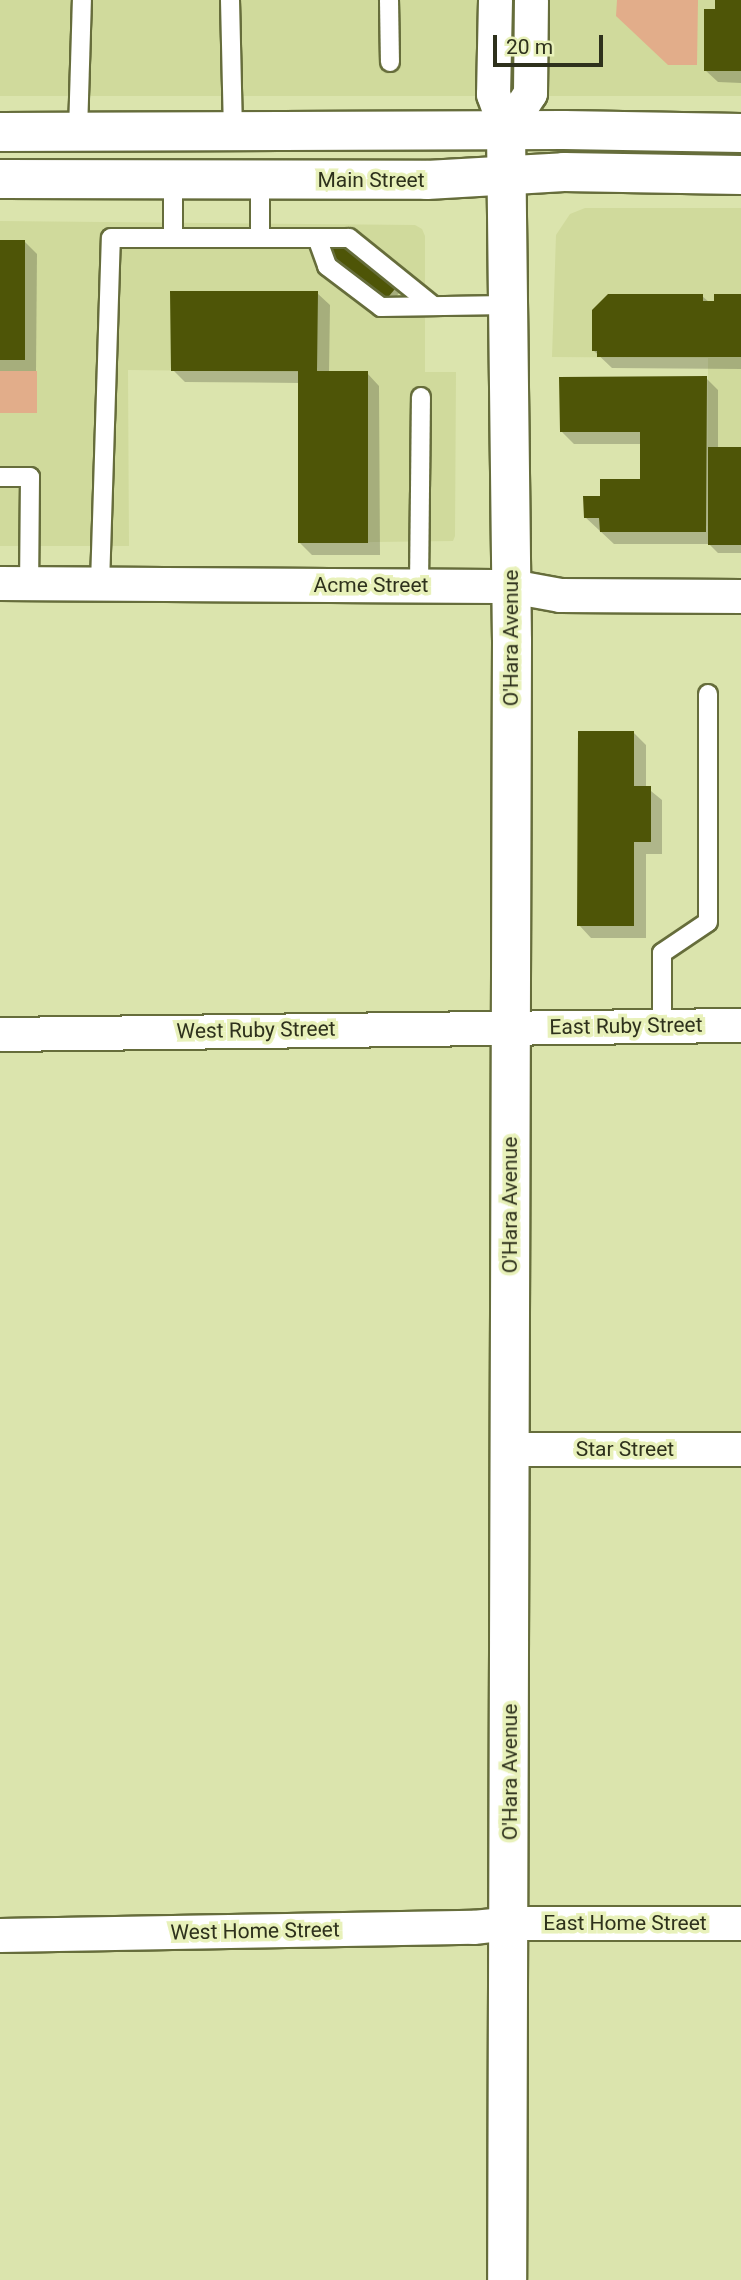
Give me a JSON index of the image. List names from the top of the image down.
{
  "streets": {
    "main road": ["Main Street", "O'Hara Avenue"],
    "street": [
      "Acme Street",
      "East Ruby Street",
      "West Ruby Street",
      "Star Street",
      "East Home Street",
      "West Home Street"
    ]
  },
  "crossings": [
    ["Main Street", "O'Hara Avenue"],
    ["Acme Street", "O'Hara Avenue"],
    ["O'Hara Avenue", "East Ruby Street"],
    ["O'Hara Avenue", "West Ruby Street"],
    ["O'Hara Avenue", "Star Street"],
    ["O'Hara Avenue", "East Home Street"],
    ["O'Hara Avenue", "West Home Street"],
    ["East Ruby Street", "West Ruby Street"],
    ["East Home Street", "West Home Street"]
  ],
  "scale_bar": "20 m"
}
